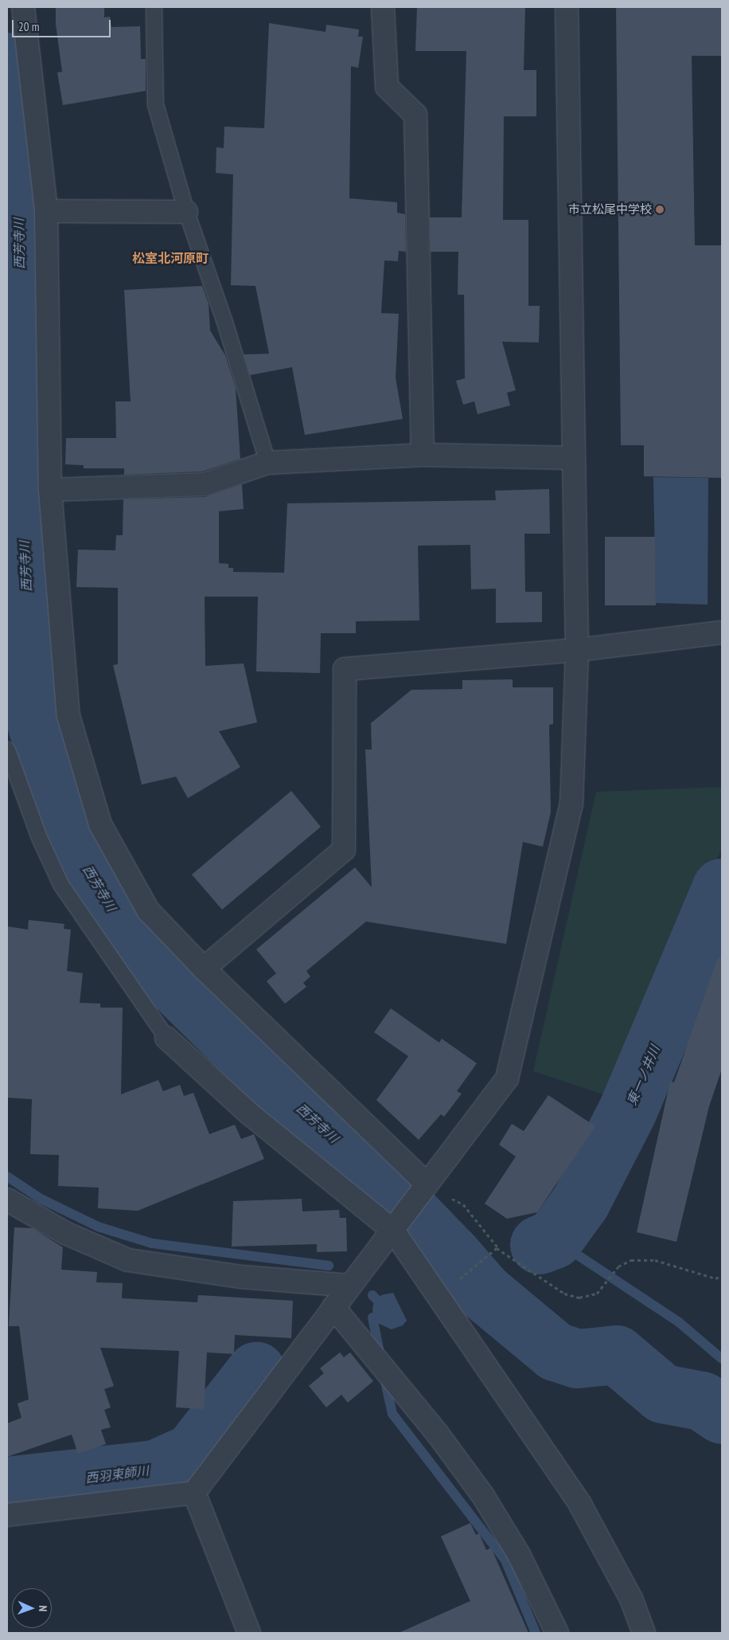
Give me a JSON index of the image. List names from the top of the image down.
{
  "districts": ["松室北河原町"],
  "water": ["西芳寺川", "東一ノ井川", "西羽束師川"],
  "places": ["市立松尾中学校"],
  "scale_bar": "20 m",
  "north": "right"
}
